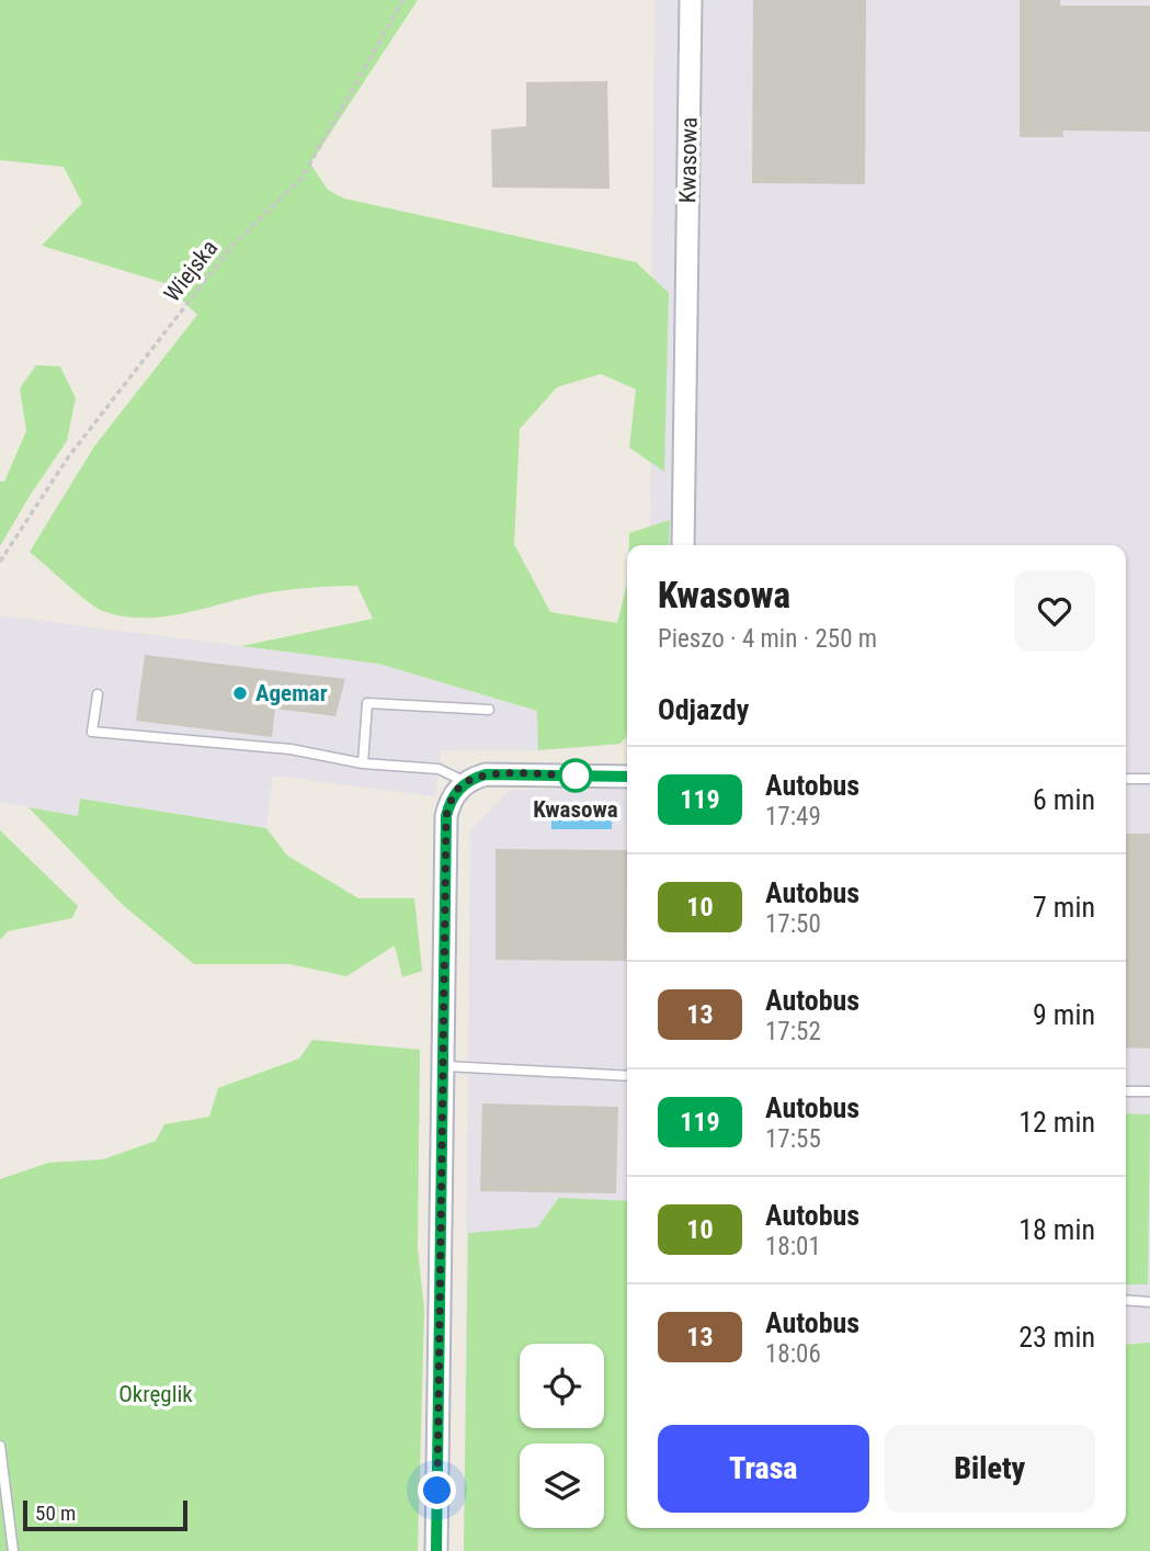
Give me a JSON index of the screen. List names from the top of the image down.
{
  "streets": {
    "street": ["Kwasowa"],
    "path": ["Wiejska"]
  },
  "parks": ["Okręglik"],
  "places": ["Agemar", "Kwasowa"],
  "lines": ["bus line 119"],
  "scale_bar": "50 m",
  "page": {
    "heading": [
      ["Kwasowa", "Pieszo · 4 min · 250 m"],
      "Odjazdy"
    ],
    "list": [
      {
        "mark": "119",
        "name": "Autobus",
        "note": "17:49",
        "value": "6 min"
      },
      {
        "mark": "10",
        "name": "Autobus",
        "note": "17:50",
        "value": "7 min"
      },
      {
        "mark": "13",
        "name": "Autobus",
        "note": "17:52",
        "value": "9 min"
      },
      {
        "mark": "119",
        "name": "Autobus",
        "note": "17:55",
        "value": "12 min"
      },
      {
        "mark": "10",
        "name": "Autobus",
        "note": "18:01",
        "value": "18 min"
      },
      {
        "mark": "13",
        "name": "Autobus",
        "note": "18:06",
        "value": "23 min"
      }
    ],
    "buttons": ["Trasa", "Bilety"],
    "scale": "50 m"
  }
}
